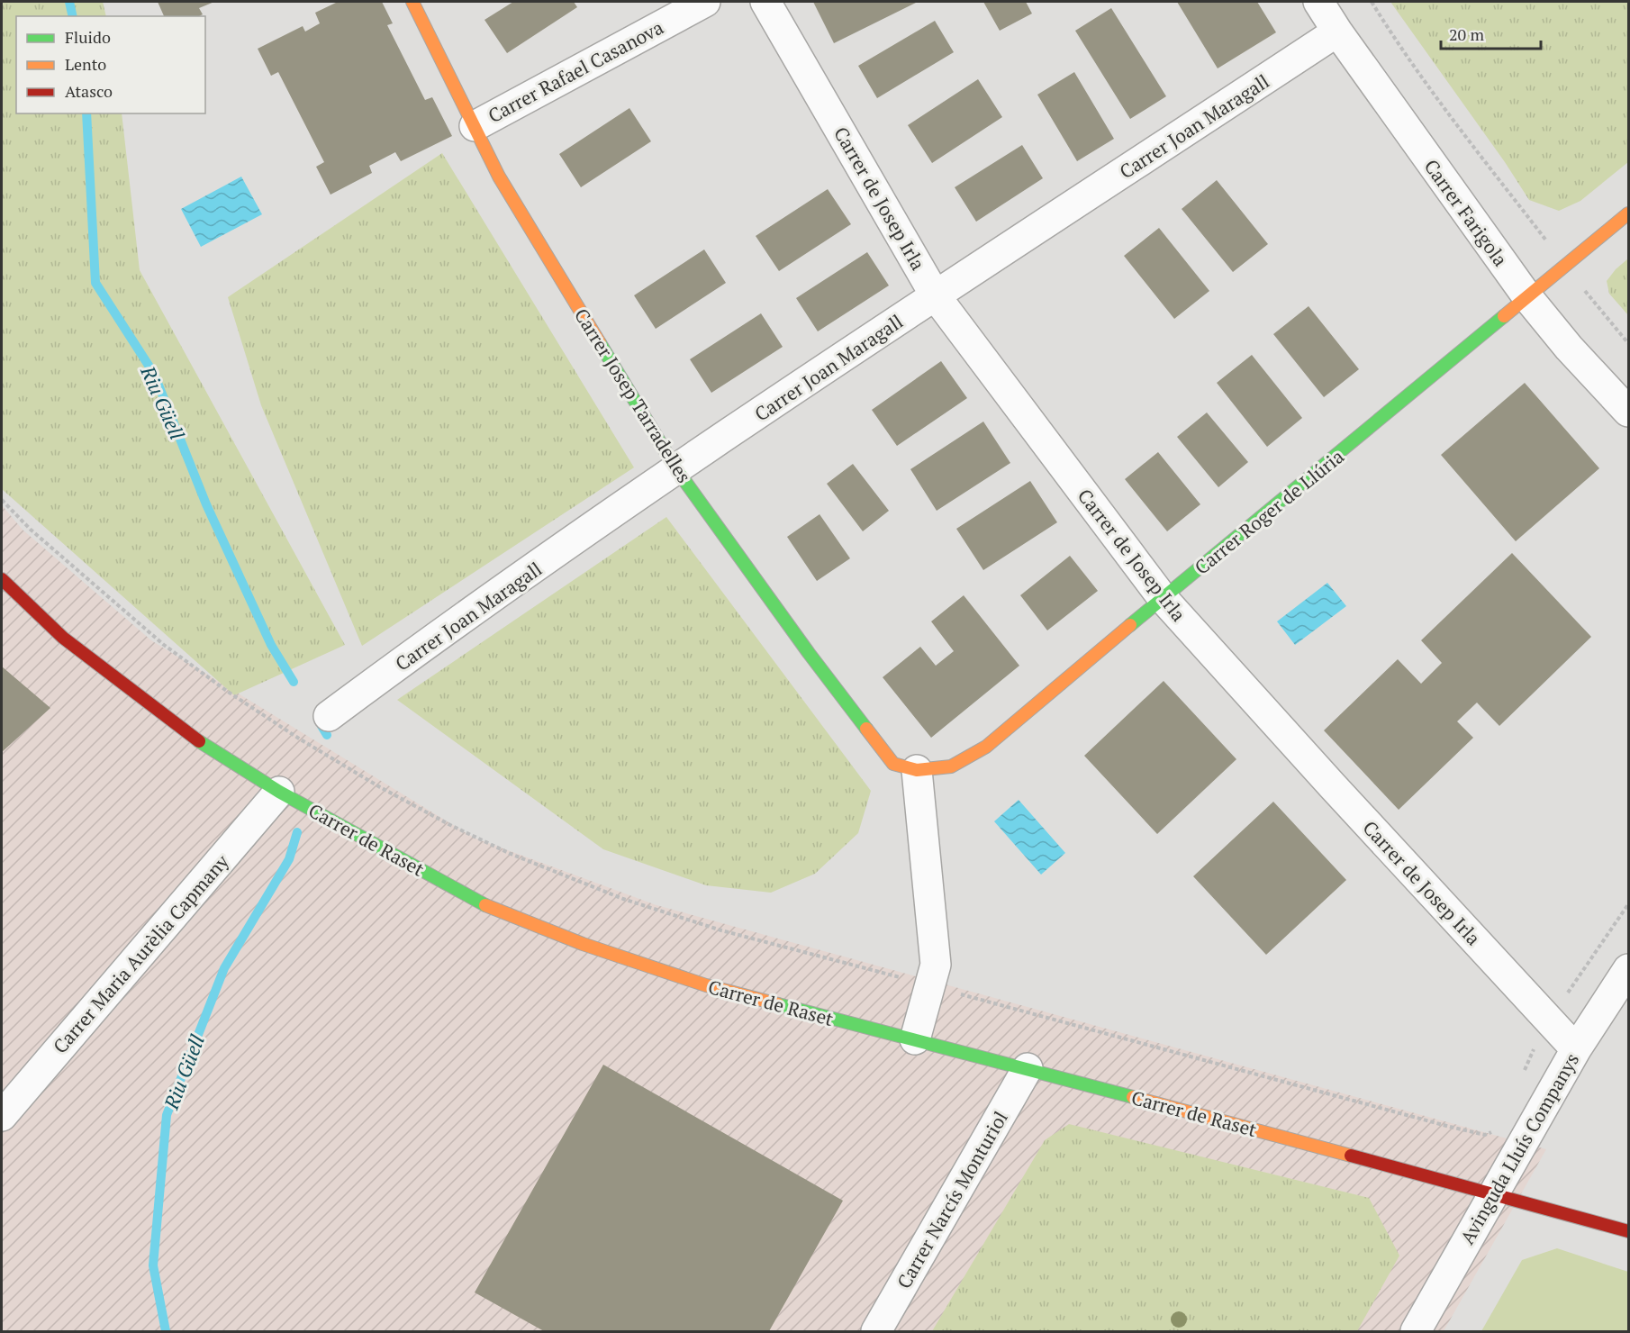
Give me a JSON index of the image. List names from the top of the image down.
{
  "streets": {
    "street": [
      "Carrer Rafael Casanova",
      "Carrer Joan Maragall",
      "Carrer de Josep Irla",
      "Carrer Farigola",
      "Carrer Josep Tarradelles",
      "Carrer Roger de Llúria",
      "Carrer de Raset",
      "Carrer Maria Aurèlia Capmany",
      "Avinguda Lluís Companys",
      "Carrer Narcís Monturiol"
    ]
  },
  "crossings": [
    ["Carrer Rafael Casanova", "Carrer Josep Tarradelles"],
    ["Carrer Joan Maragall", "Carrer de Josep Irla"],
    ["Carrer Joan Maragall", "Carrer Farigola"],
    ["Carrer Joan Maragall", "Carrer Josep Tarradelles"],
    ["Carrer de Josep Irla", "Carrer Roger de Llúria"],
    ["Carrer de Josep Irla", "Avinguda Lluís Companys"],
    ["Carrer Farigola", "Carrer Roger de Llúria"],
    ["Carrer Josep Tarradelles", "Carrer Roger de Llúria"],
    ["Carrer de Raset", "Carrer Maria Aurèlia Capmany"],
    ["Carrer de Raset", "Avinguda Lluís Companys"],
    ["Carrer de Raset", "Carrer Narcís Monturiol"]
  ],
  "water": ["Riu Güell"],
  "legend": ["Fluido", "Lento", "Atasco"],
  "scale_bar": "20 m"
}
